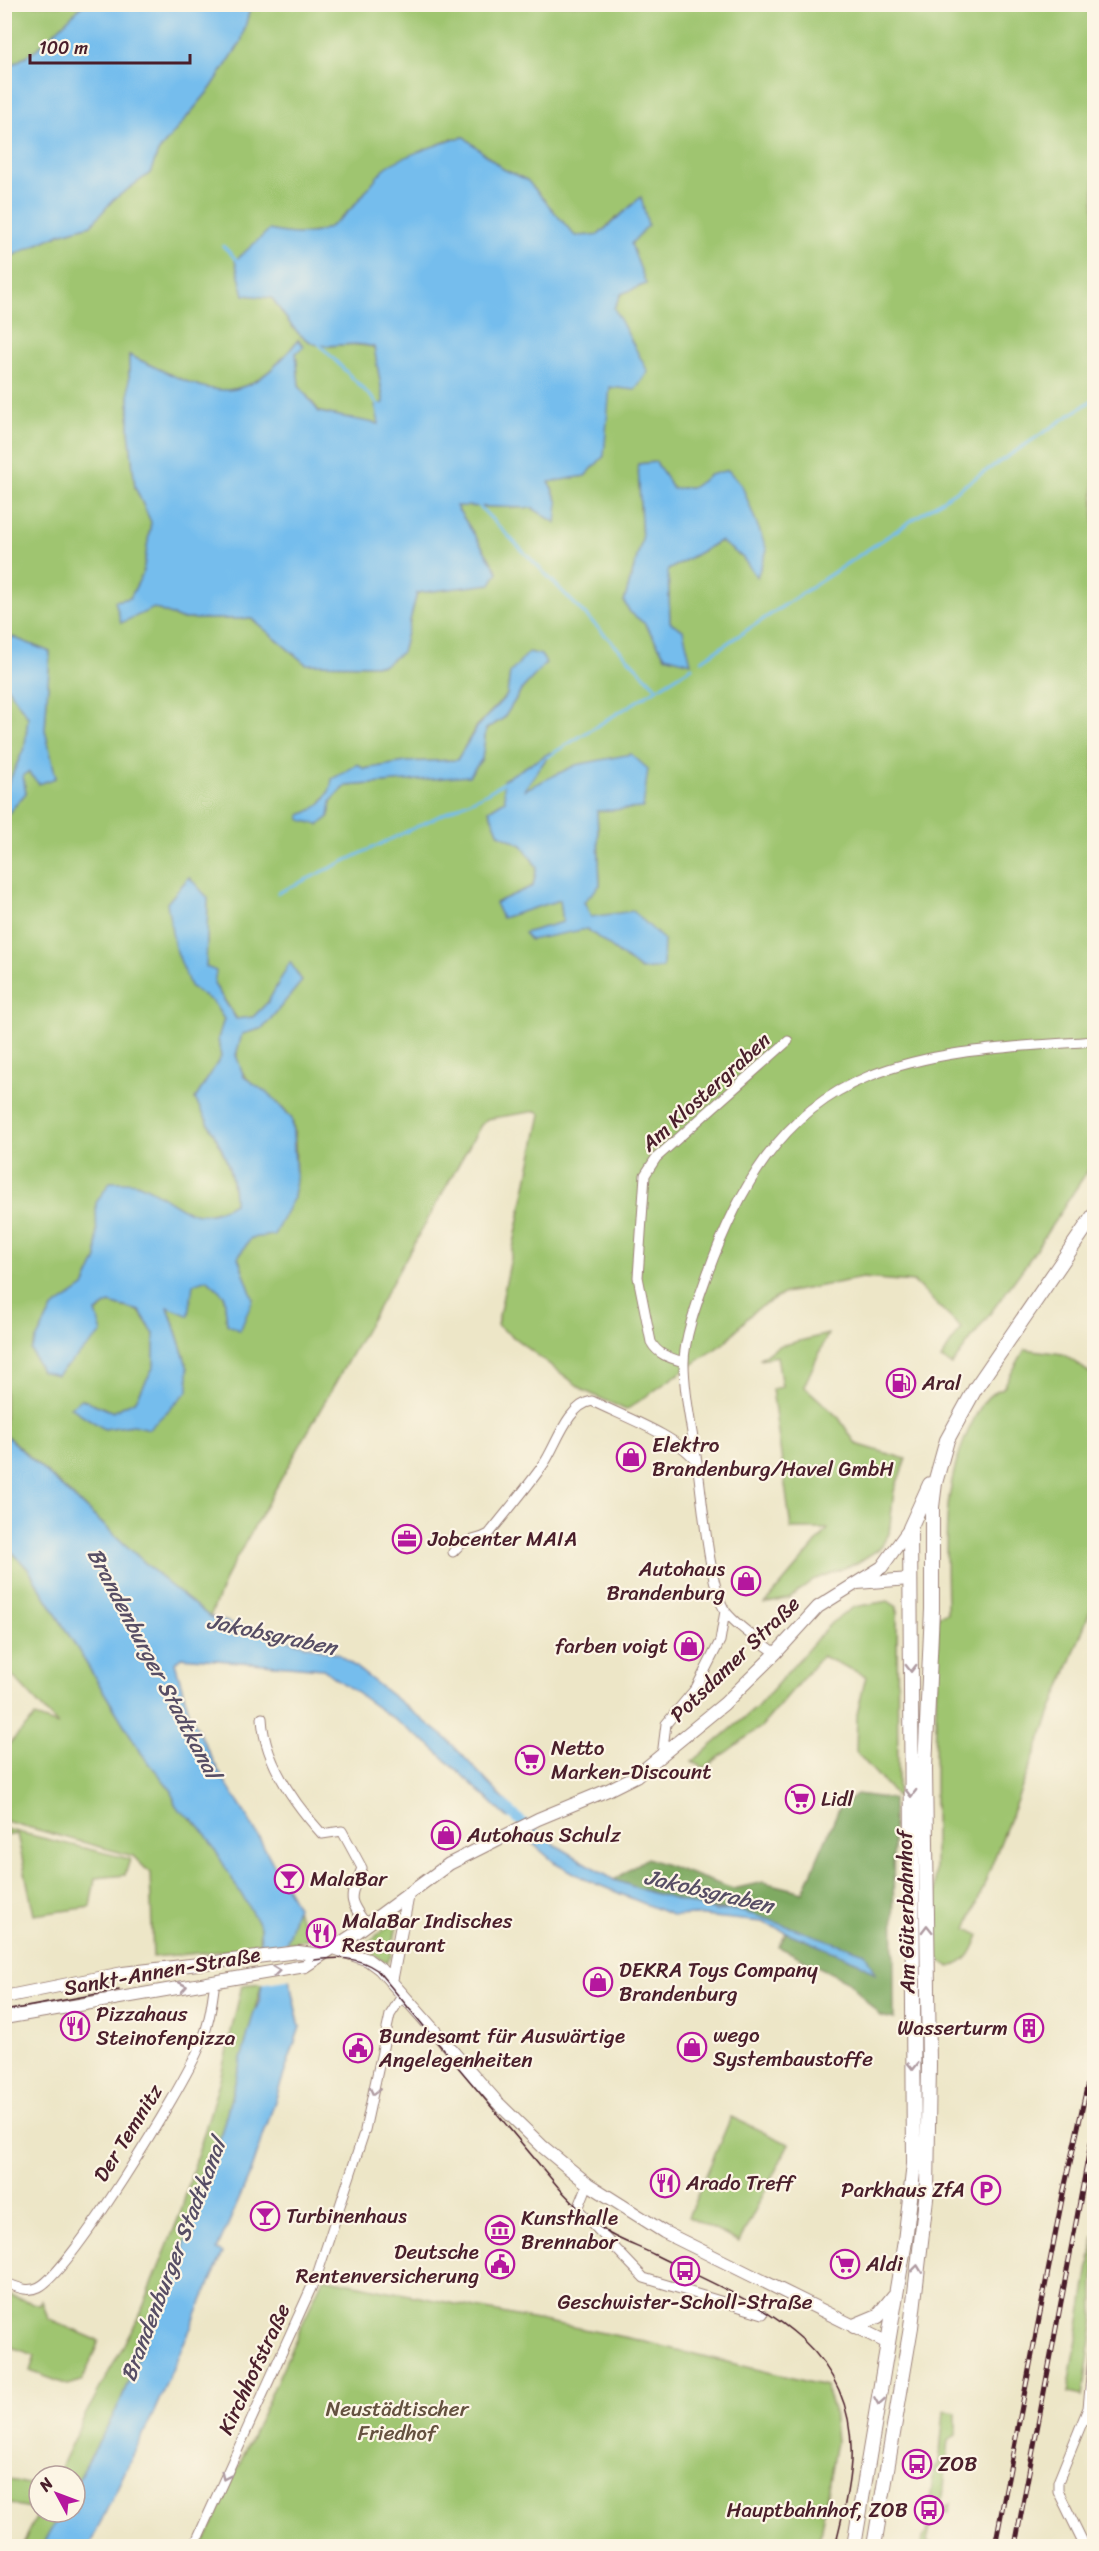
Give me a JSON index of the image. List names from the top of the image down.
{
  "streets": {
    "main road": ["Am Güterbahnhof"],
    "street": [
      "Am Klostergraben",
      "Potsdamer Straße",
      "Sankt-Annen-Straße",
      "Der Temnitz",
      "Kirchhofstraße"
    ]
  },
  "crossings": [
    ["Potsdamer Straße", "Am Güterbahnhof"],
    ["Potsdamer Straße", "Sankt-Annen-Straße"],
    ["Sankt-Annen-Straße", "Der Temnitz"]
  ],
  "one_way": ["Kirchhofstraße"],
  "water": ["Jakobsgraben", "Brandenburger Stadtkanal"],
  "parks": ["Neustädtischer Friedhof"],
  "places": {
    "fuel station": ["Aral"],
    "shop": [
      "Elektro Brandenburg/Havel GmbH",
      "Autohaus Brandenburg",
      "farben voigt",
      "Autohaus Schulz",
      "DEKRA Toys Company Brandenburg",
      "wego Systembaustoffe"
    ],
    "office": ["Jobcenter MAIA"],
    "supermarket": ["Netto Marken-Discount", "Lidl", "Aldi"],
    "bar": ["MalaBar", "Turbinenhaus"],
    "restaurant": ["MalaBar Indisches Restaurant", "Pizzahaus Steinofenpizza", "Arado Treff"],
    "building": ["Wasserturm"],
    "public building": ["Bundesamt für Auswärtige Angelegenheiten", "Deutsche Rentenversicherung"],
    "parking": ["Parkhaus ZfA"],
    "museum": ["Kunsthalle Brennabor"],
    "bus stop": ["Geschwister-Scholl-Straße", "ZOB", "Hauptbahnhof, ZOB"]
  },
  "scale_bar": "100 m",
  "north": "top left"
}
